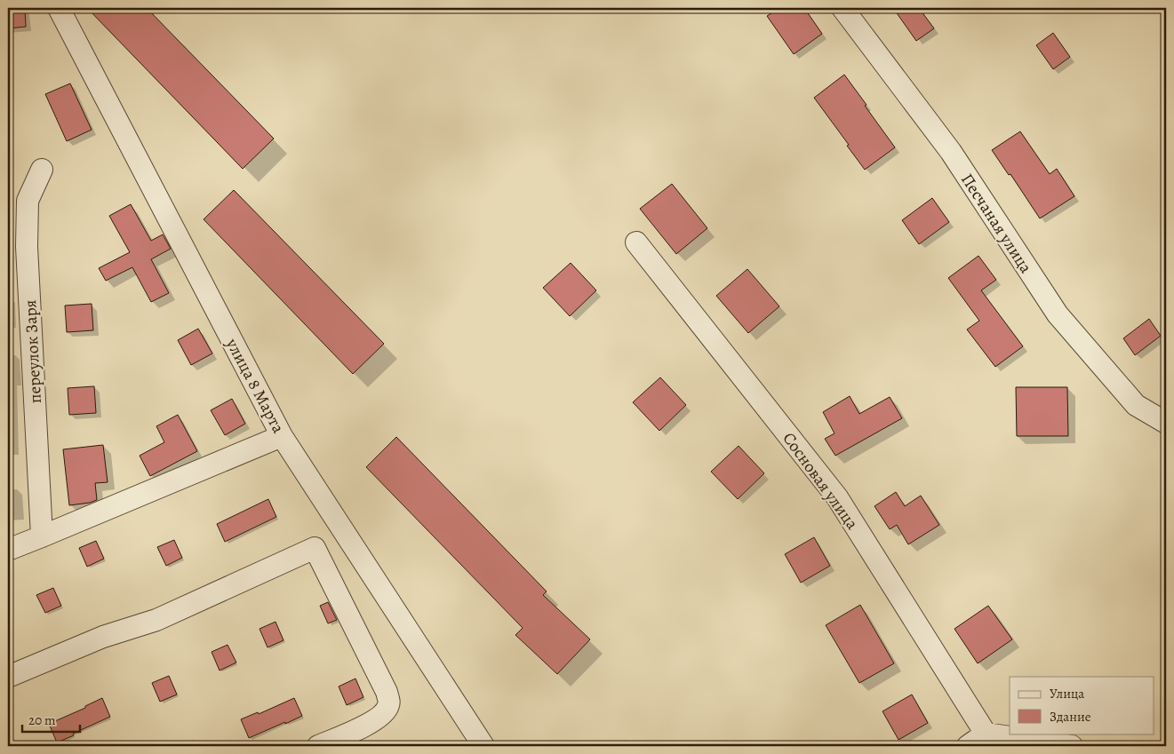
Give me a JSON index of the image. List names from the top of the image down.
{
  "streets": {
    "street": [
      "Песчаная улица",
      "переулок Заря",
      "улица 8 Марта",
      "Сосновая улица"
    ]
  },
  "legend": ["Улица", "Здание"],
  "scale_bar": "20 m"
}
